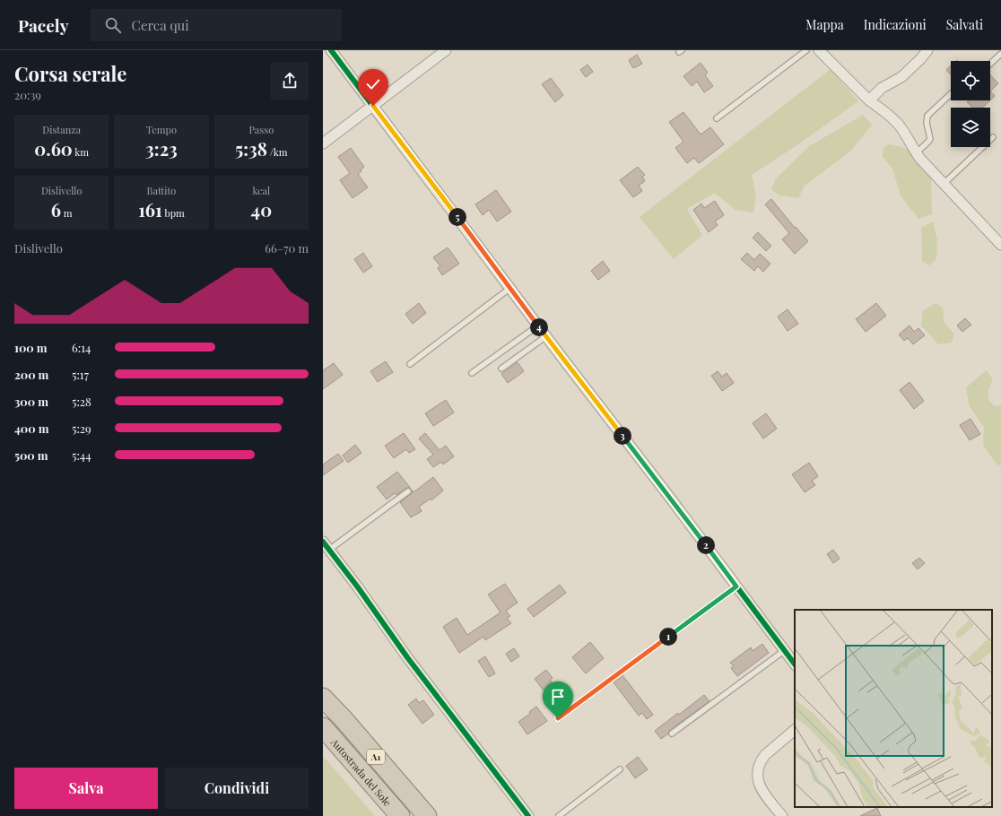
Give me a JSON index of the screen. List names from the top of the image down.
{
  "streets": {
    "highway": ["A1", "Autostrada del Sole"]
  },
  "page": {
    "header": "Pacely",
    "search": "Cerca qui",
    "nav": ["Mappa", "Indicazioni", "Salvati"],
    "heading": ["Corsa serale", "20:39"],
    "stats": [
      ["Distanza", "0.60 km"],
      ["Tempo", "3:23"],
      ["Passo", "5:38 /km"],
      ["Dislivello", "6 m"],
      ["Battito", "161 bpm"],
      ["kcal", "40"]
    ],
    "pins": [
      "5",
      "4",
      "3",
      "2",
      "1"
    ],
    "chart": ["Dislivello", "66–70 m"],
    "list": [
      {
        "name": "100 m",
        "note": "6:14"
      },
      {
        "name": "200 m",
        "note": "5:17"
      },
      {
        "name": "300 m",
        "note": "5:28"
      },
      {
        "name": "400 m",
        "note": "5:29"
      },
      {
        "name": "500 m",
        "note": "5:44"
      }
    ],
    "buttons": ["Salva", "Condividi"]
  }
}
